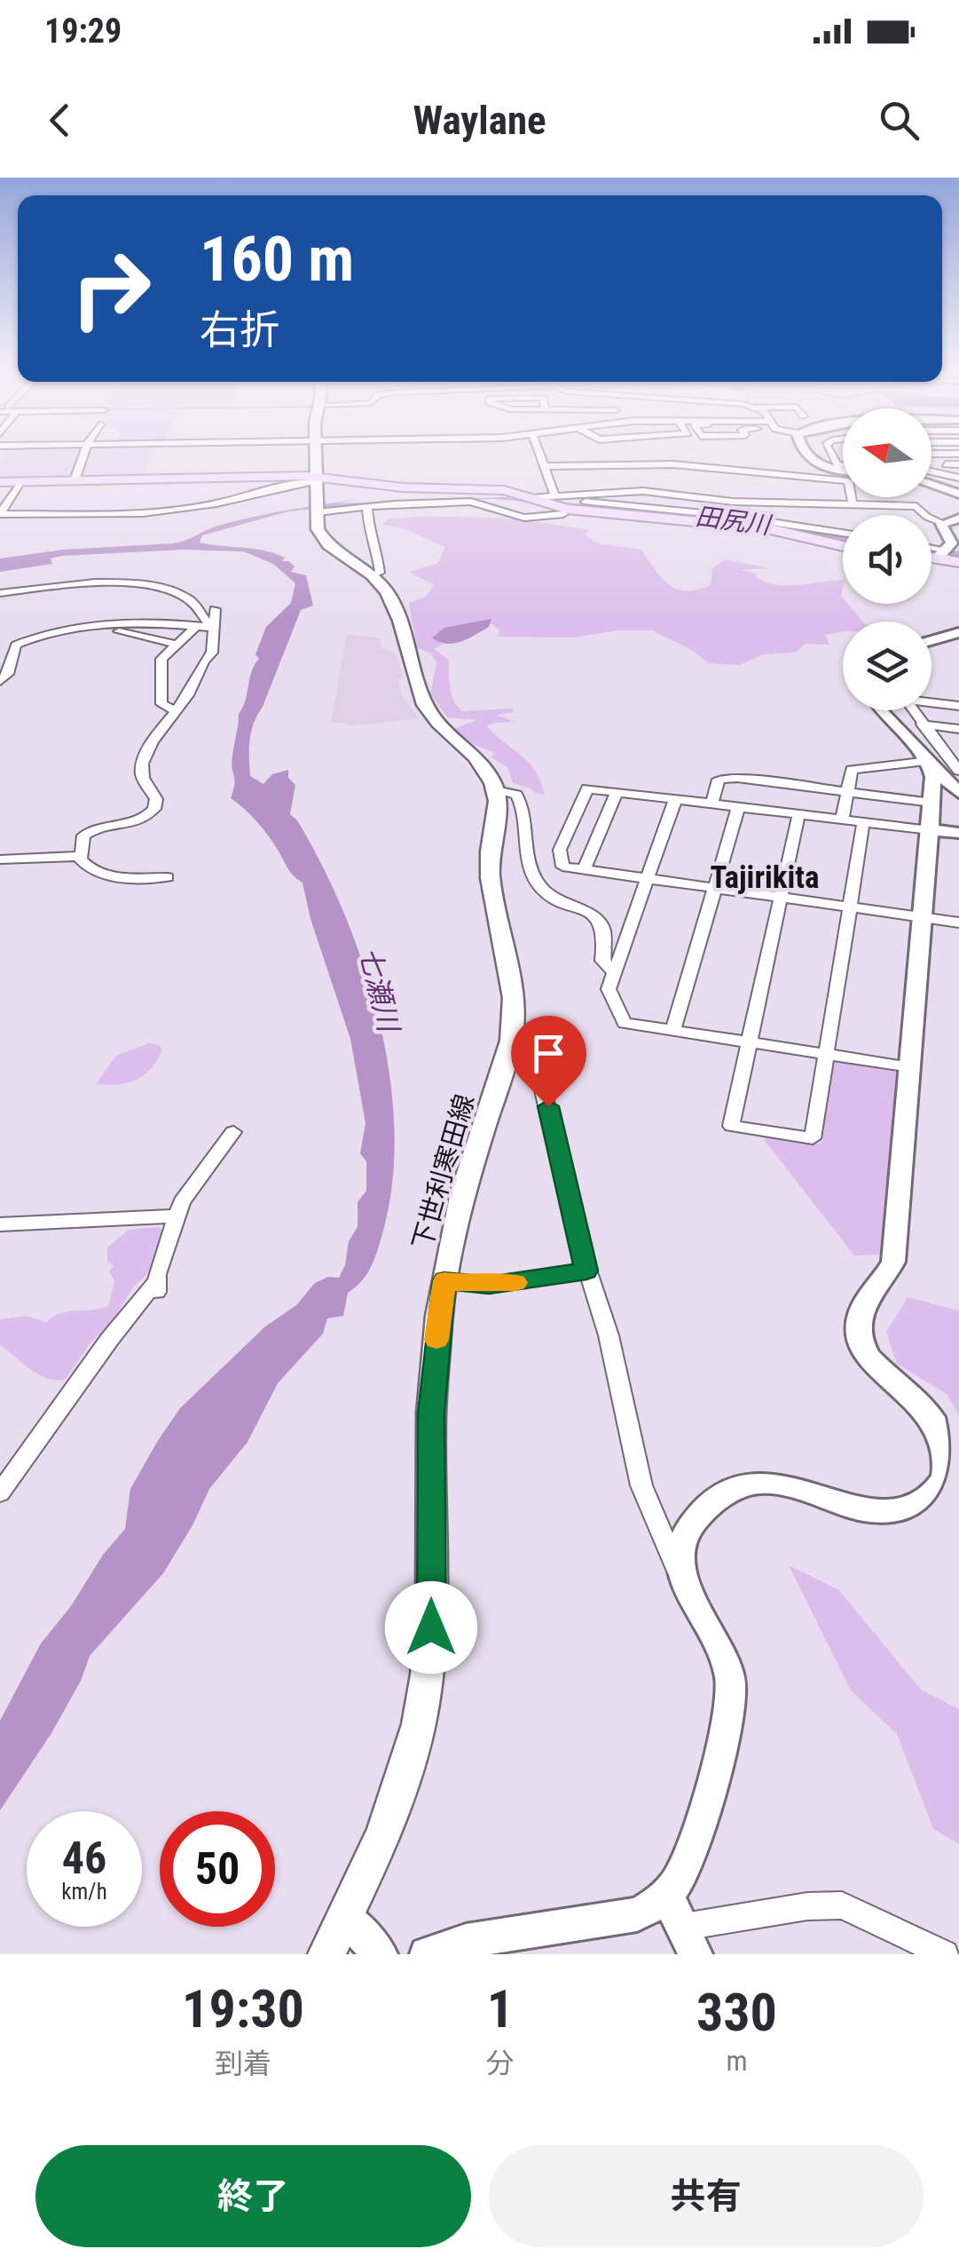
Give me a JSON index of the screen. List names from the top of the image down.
{
  "streets": {
    "main road": ["下世利寒田線"]
  },
  "districts": ["Tajirikita"],
  "water": ["田尻川", "七瀬川"],
  "north": "left",
  "page": {
    "status": "19:29",
    "header": "Waylane",
    "turn": ["160 m", "右折"],
    "speed": "46 km/h",
    "limit": "50",
    "eta": [
      "19:30",
      "到着",
      "1",
      "分",
      "330",
      "m"
    ],
    "buttons": ["終了", "共有"]
  }
}
